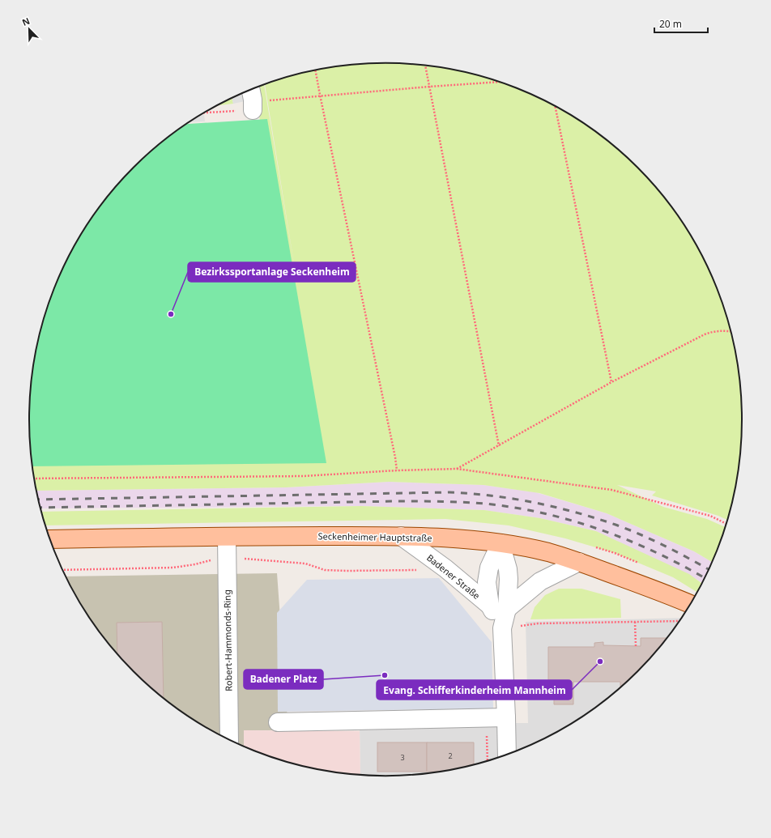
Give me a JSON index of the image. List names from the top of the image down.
{
  "streets": {
    "main road": ["Seckenheimer Hauptstraße"],
    "street": ["Badener Straße", "Robert-Hammonds-Ring"]
  },
  "crossings": [
    ["Seckenheimer Hauptstraße", "Badener Straße"],
    ["Seckenheimer Hauptstraße", "Robert-Hammonds-Ring"]
  ],
  "places": ["Bezirkssportanlage Seckenheim", "Evang. Schifferkinderheim Mannheim", "Badener Platz"],
  "house_numbers": ["2", "3"],
  "scale_bar": "20 m",
  "north": "top left"
}
